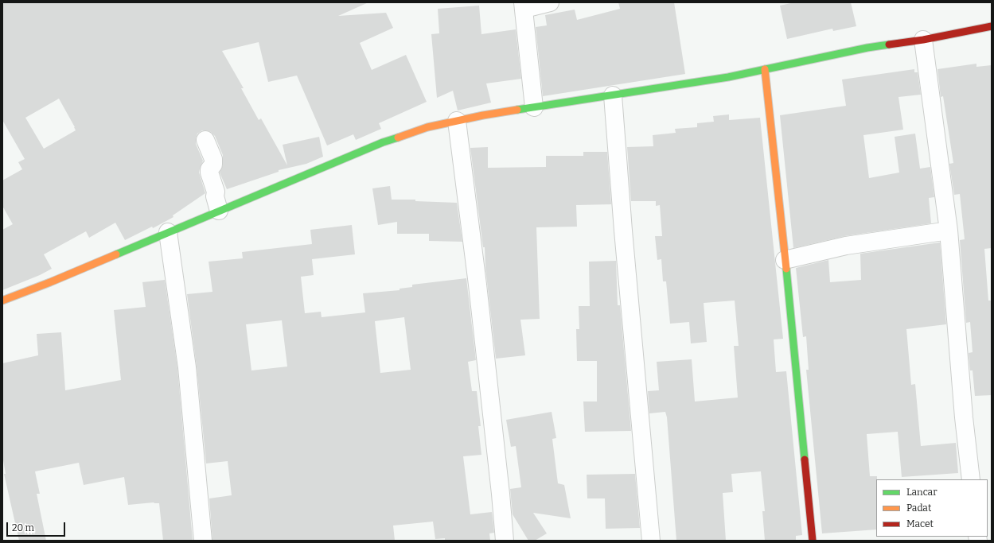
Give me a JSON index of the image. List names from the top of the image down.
{
  "legend": ["Lancar", "Padat", "Macet"],
  "scale_bar": "20 m"
}
